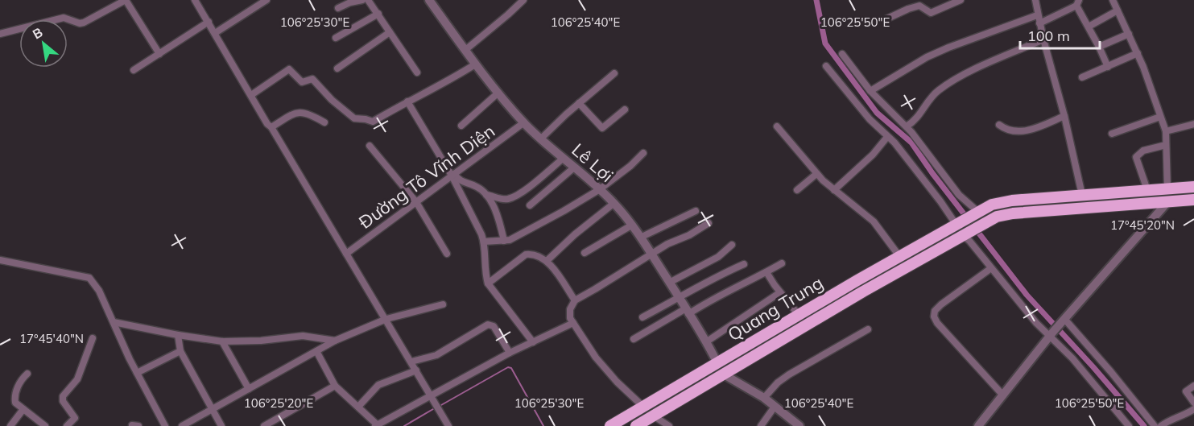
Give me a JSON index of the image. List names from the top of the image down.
{
  "streets": {
    "highway": ["Quang Trung"],
    "street": ["Lê Lợi", "Đường Tô Vĩnh Diện"]
  },
  "crossings": [
    ["Lê Lợi", "Đường Tô Vĩnh Diện"],
    ["Lê Lợi", "Quang Trung"]
  ],
  "scale_bar": "100 m",
  "north": "top left",
  "coordinates": [
    "106°25'30\"E",
    "106°25'50\"E",
    "106°25'40\"E",
    "17°45'20\"N",
    "17°45'40\"N",
    "106°25'20\"E"
  ]
}
